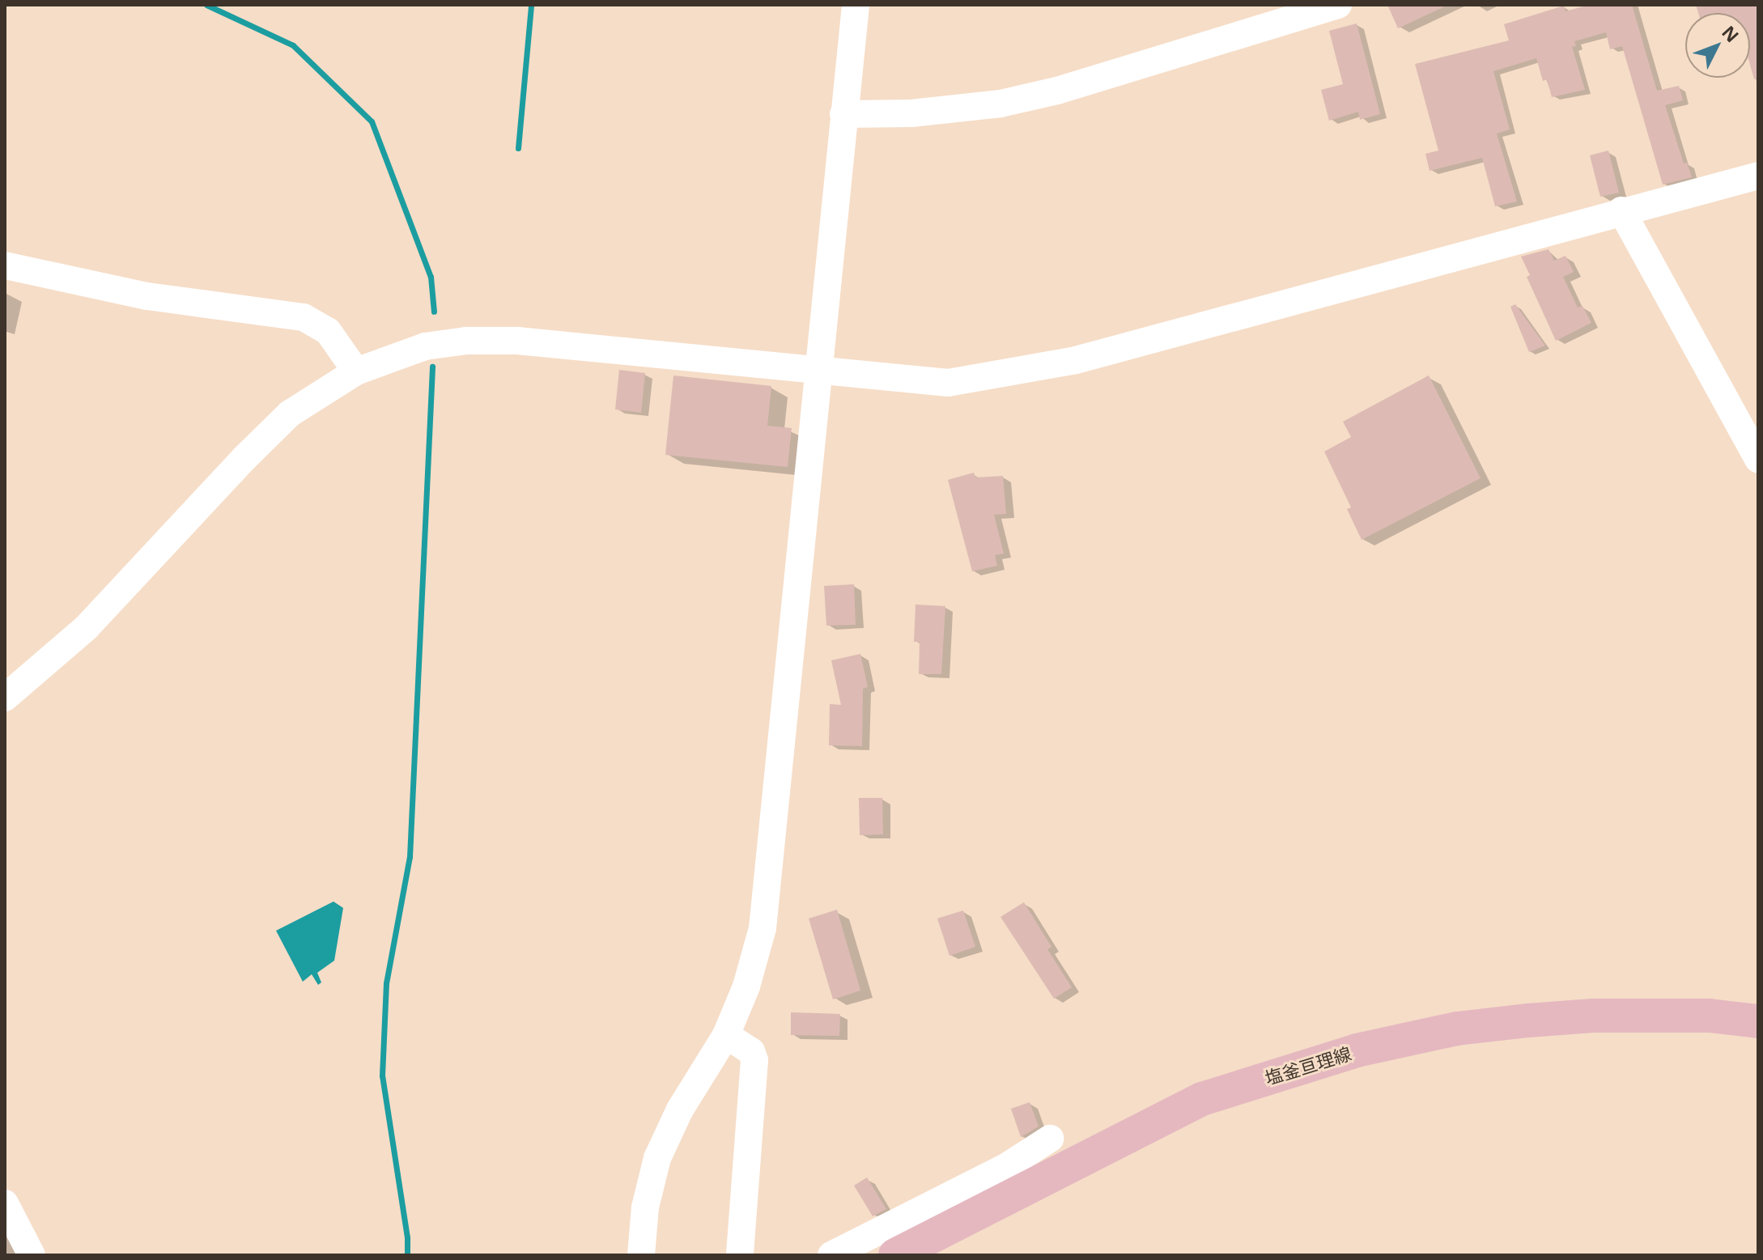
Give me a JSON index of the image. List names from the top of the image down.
{
  "streets": {
    "main road": ["塩釜亘理線"]
  },
  "north": "top right"
}
